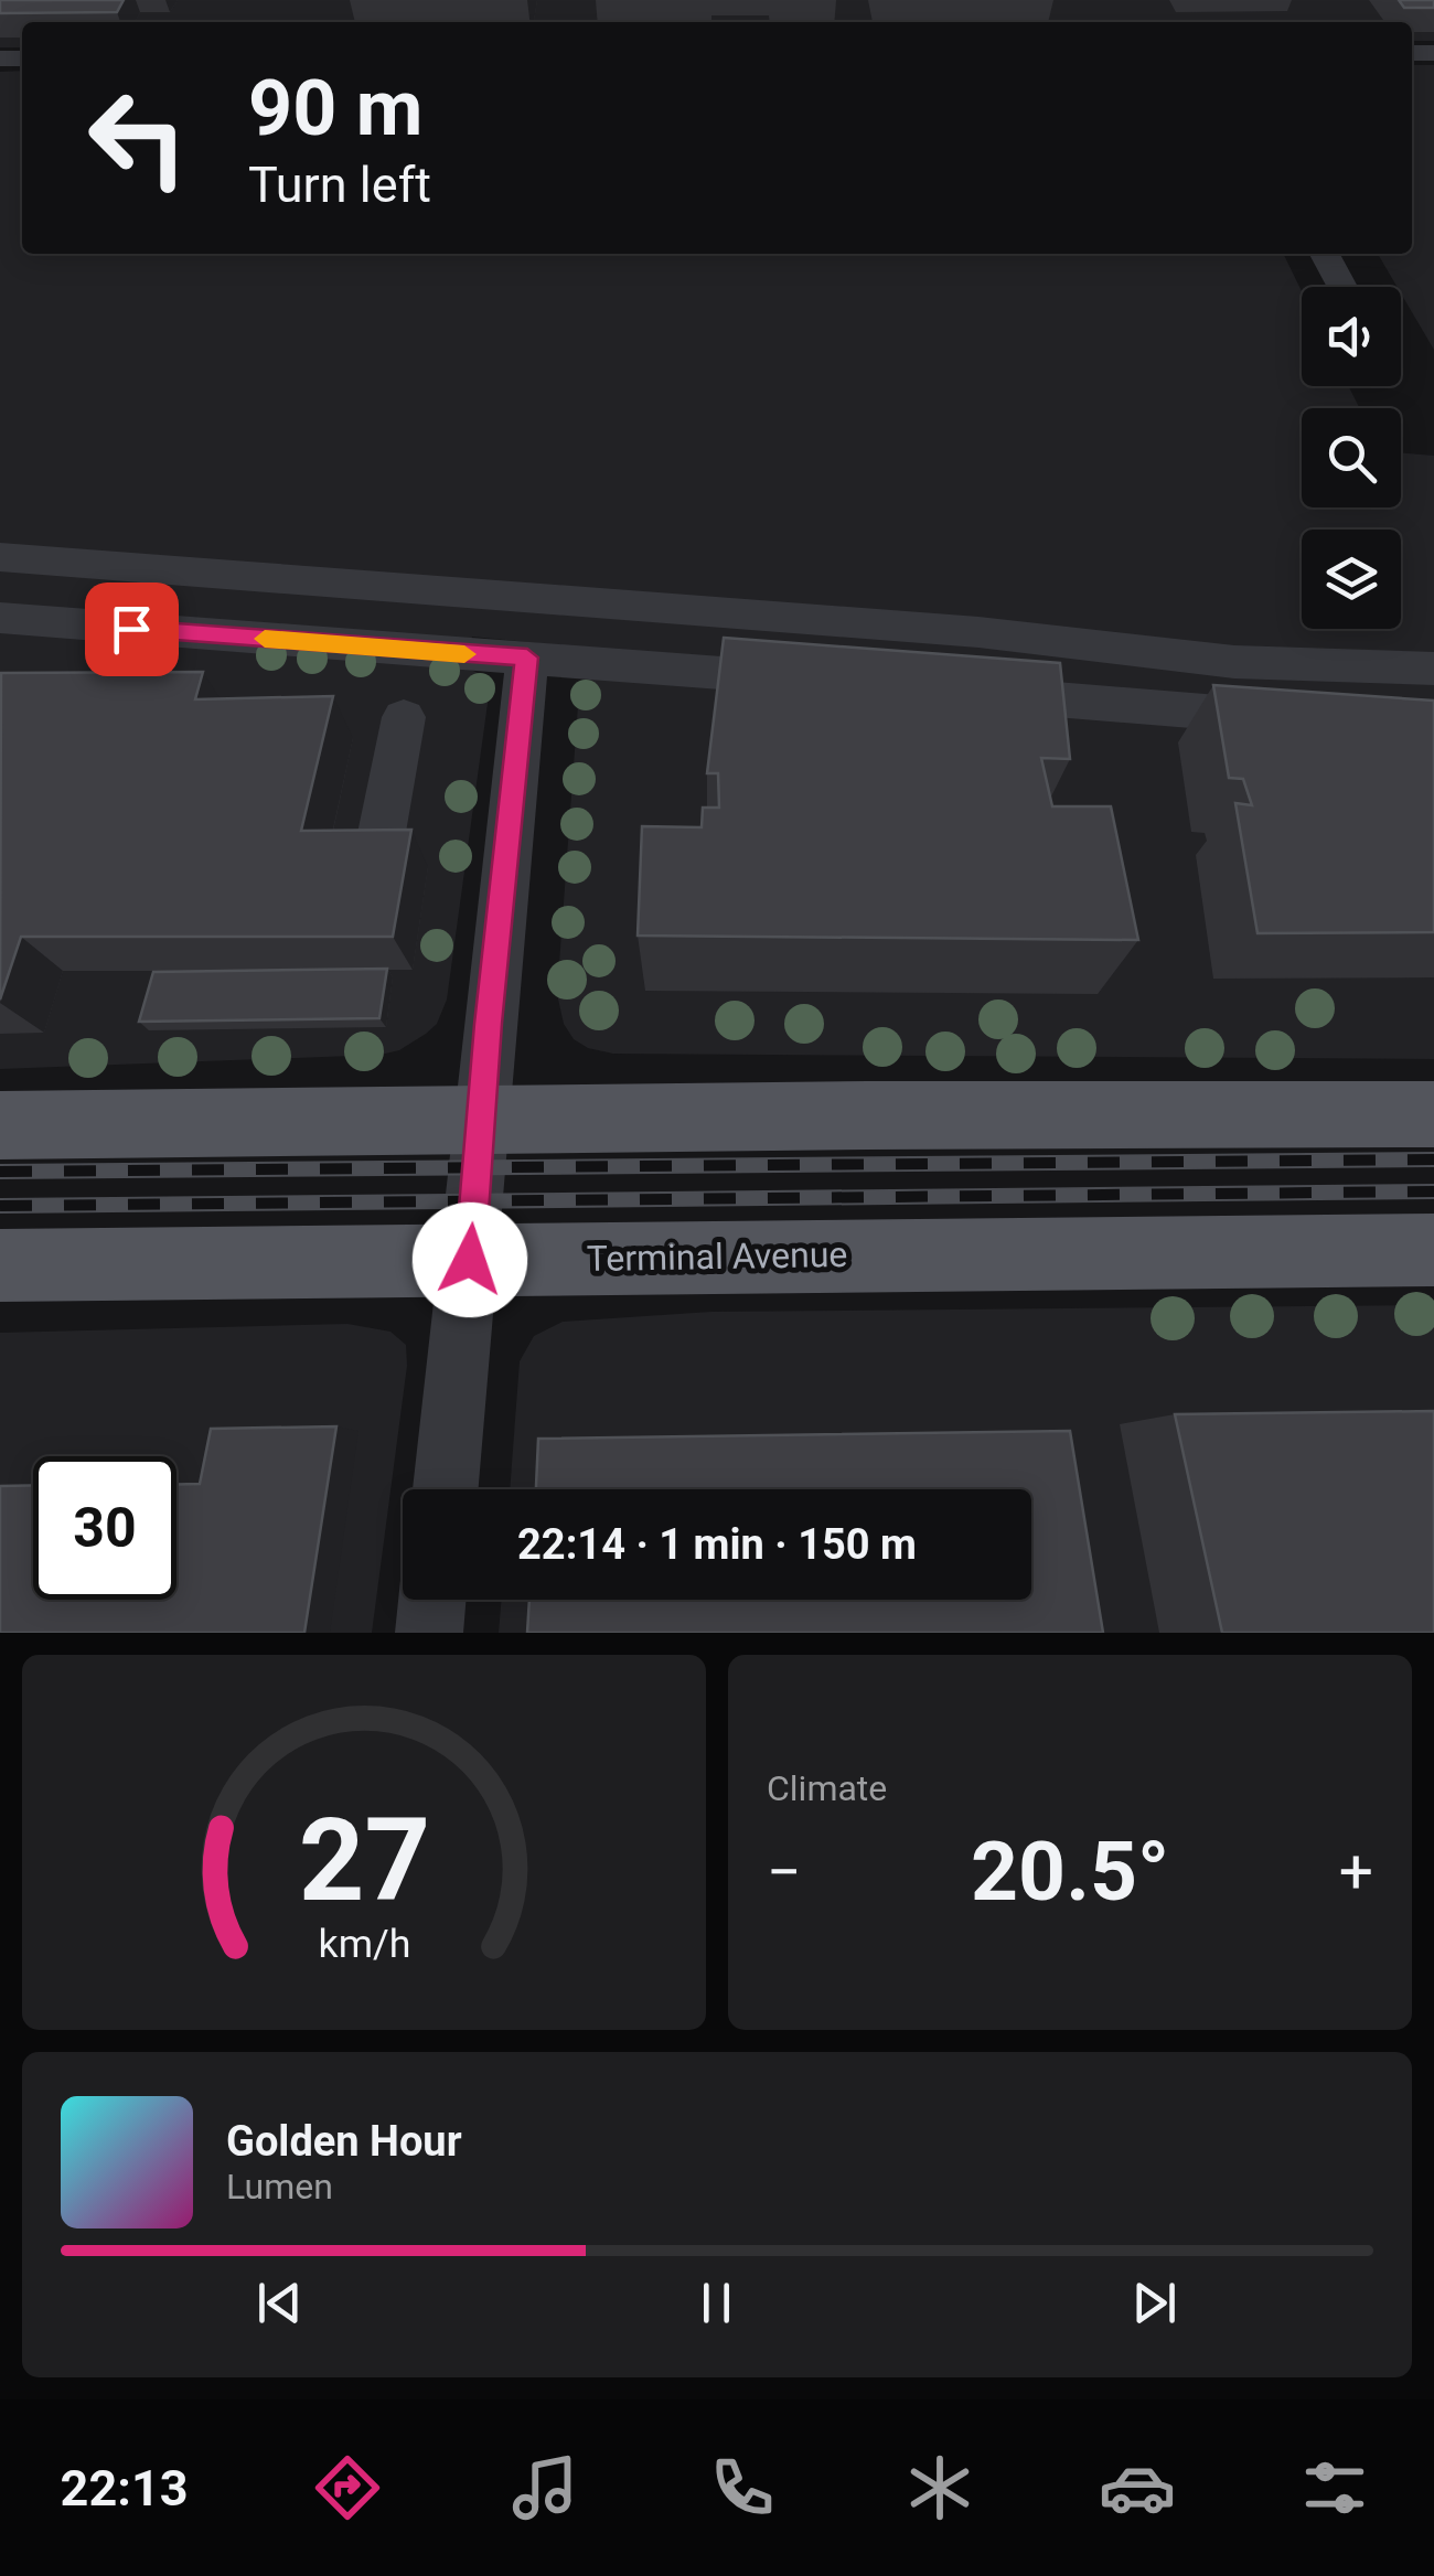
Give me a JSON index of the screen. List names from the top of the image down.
{
  "streets": {
    "main road": ["Terminal Avenue"]
  },
  "page": {
    "turn": ["90 m", "Turn left"],
    "limit": "30",
    "trip": "22:14 · 1 min · 150 m",
    "tile": "Climate",
    "heat": ["−", "20.5°", "+"],
    "song": ["Golden Hour", "Lumen"],
    "tabs": "22:13",
    "gauge": ["27", "km/h"]
  }
}
